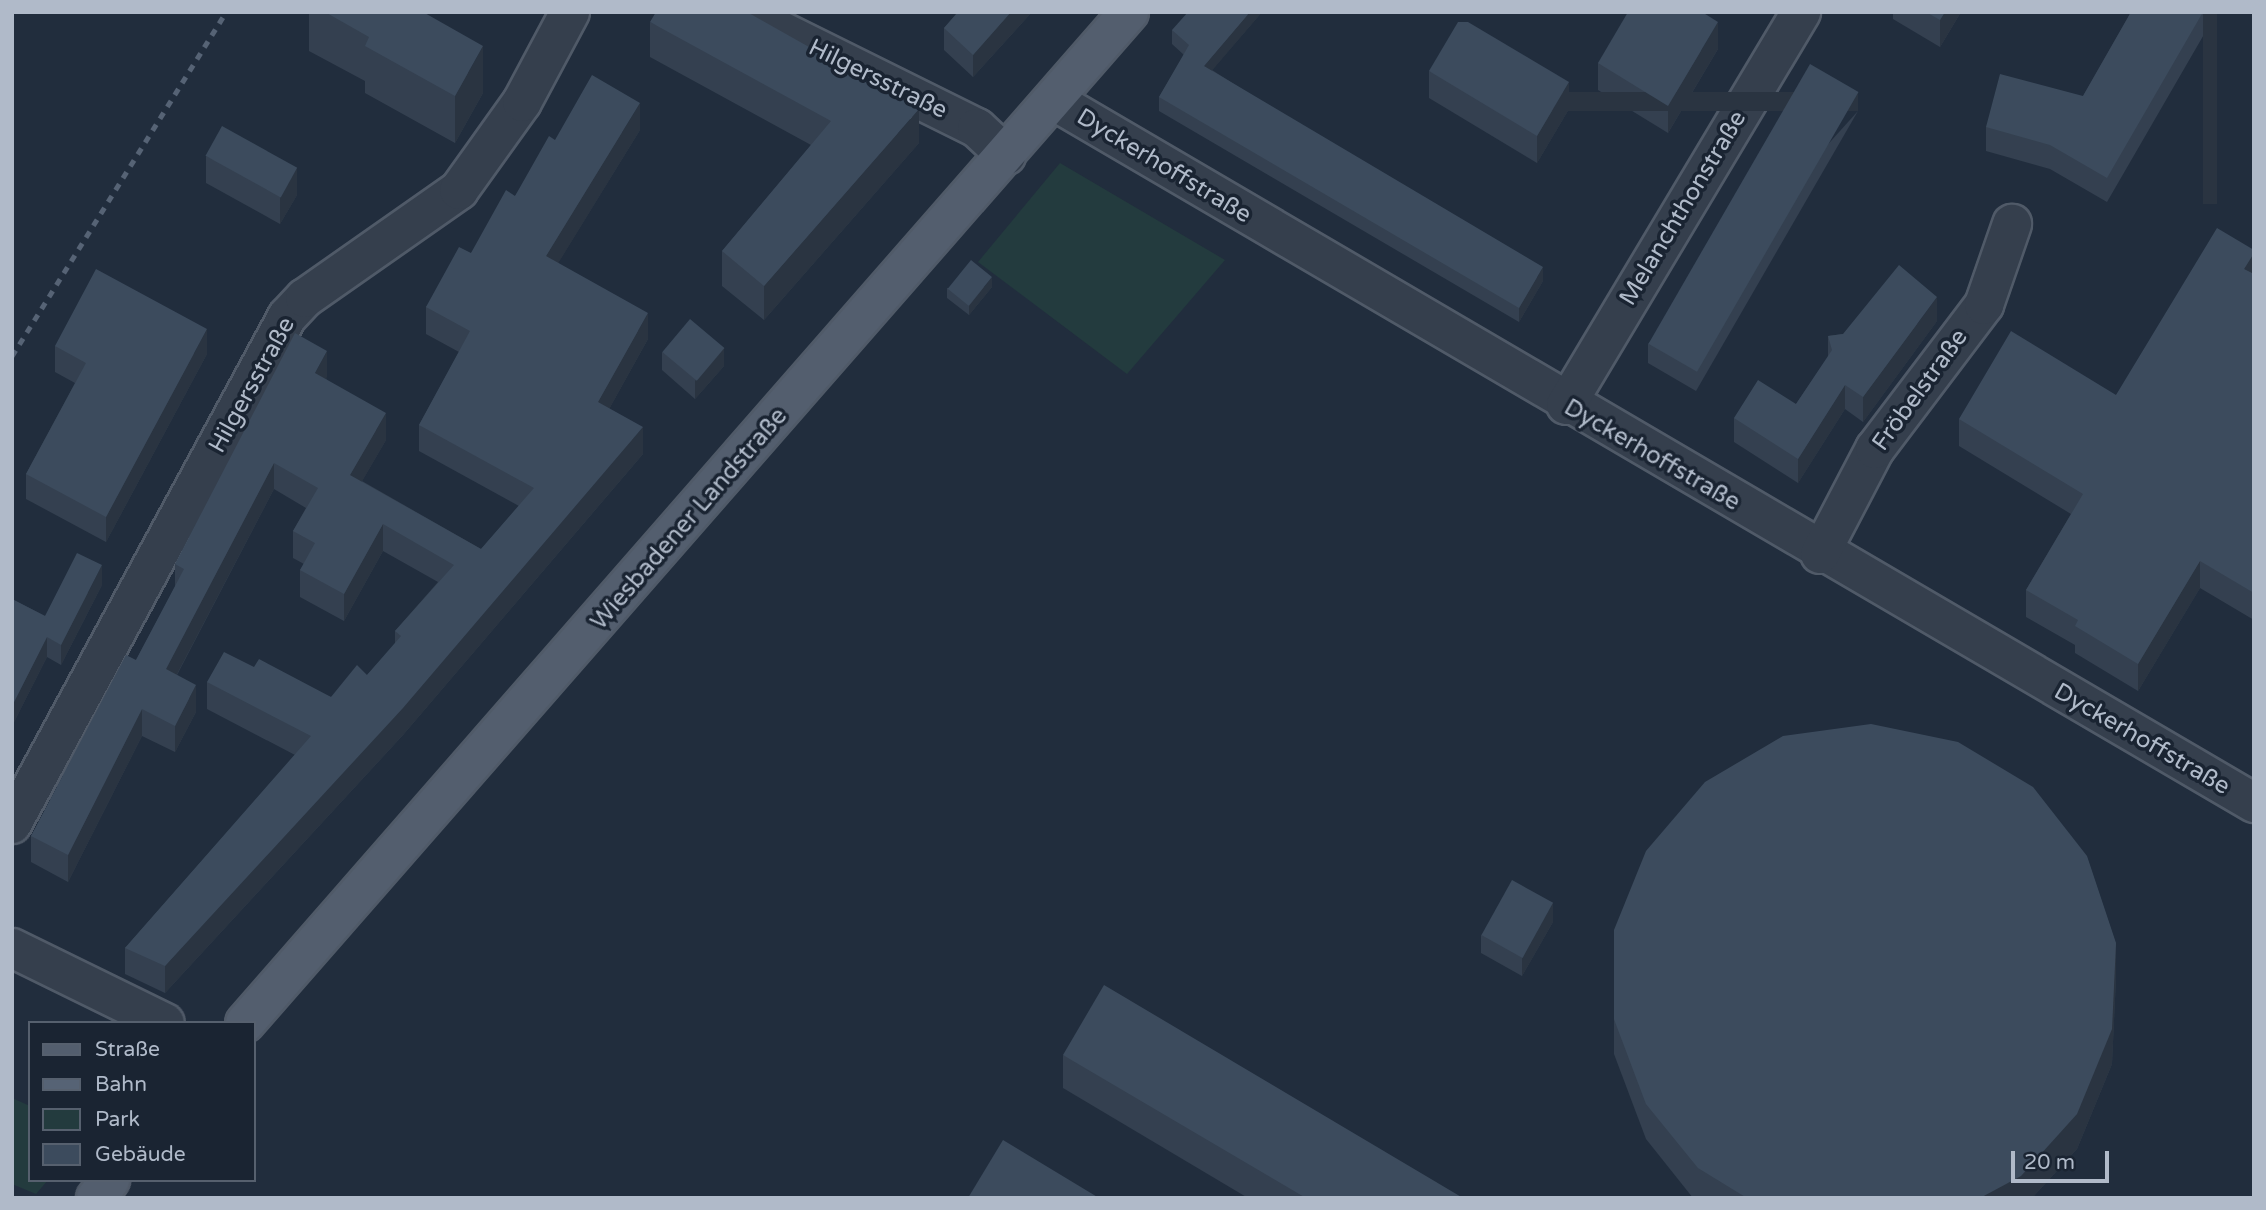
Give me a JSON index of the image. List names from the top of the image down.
{
  "streets": {
    "main road": ["Wiesbadener Landstraße"],
    "street": [
      "Hilgersstraße",
      "Dyckerhoffstraße",
      "Melanchthonstraße",
      "Fröbelstraße"
    ]
  },
  "crossings": [
    ["Hilgersstraße", "Wiesbadener Landstraße"],
    ["Dyckerhoffstraße", "Melanchthonstraße"],
    ["Dyckerhoffstraße", "Fröbelstraße"],
    ["Dyckerhoffstraße", "Wiesbadener Landstraße"]
  ],
  "legend": [
    "Straße",
    "Bahn",
    "Park",
    "Gebäude"
  ],
  "scale_bar": "20 m"
}
